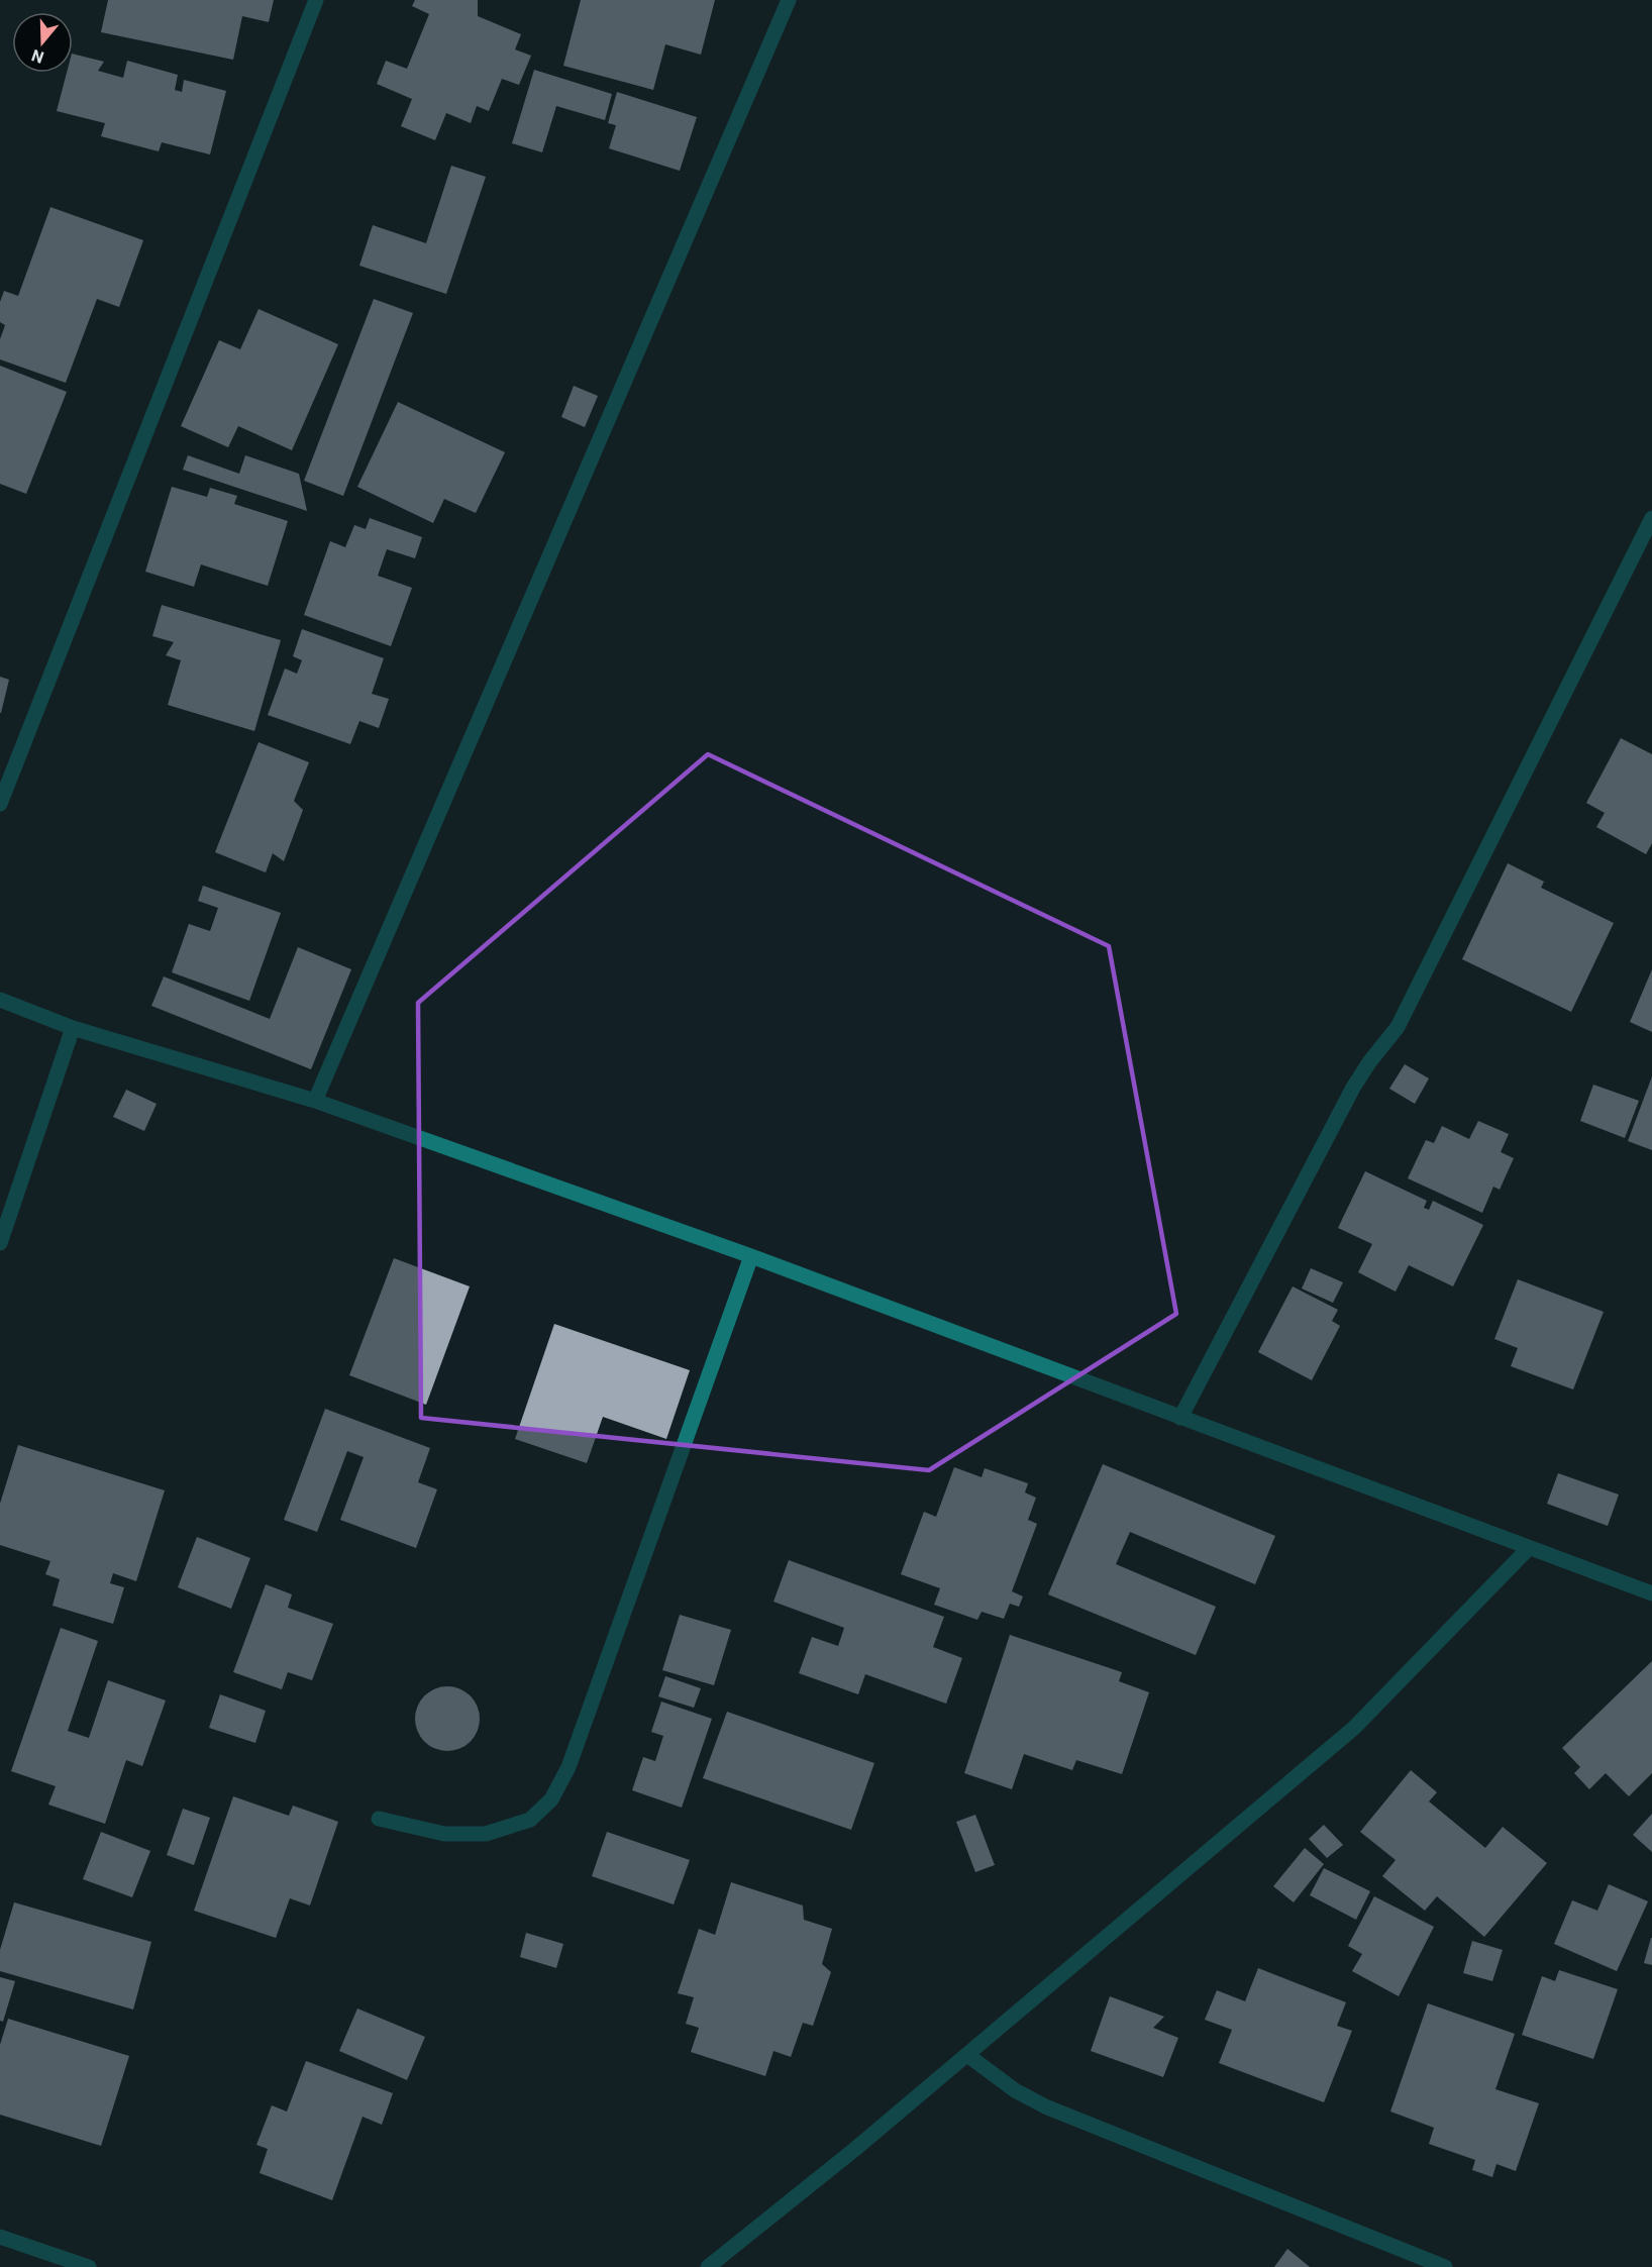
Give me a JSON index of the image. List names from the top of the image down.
{
  "north": "bottom"
}
